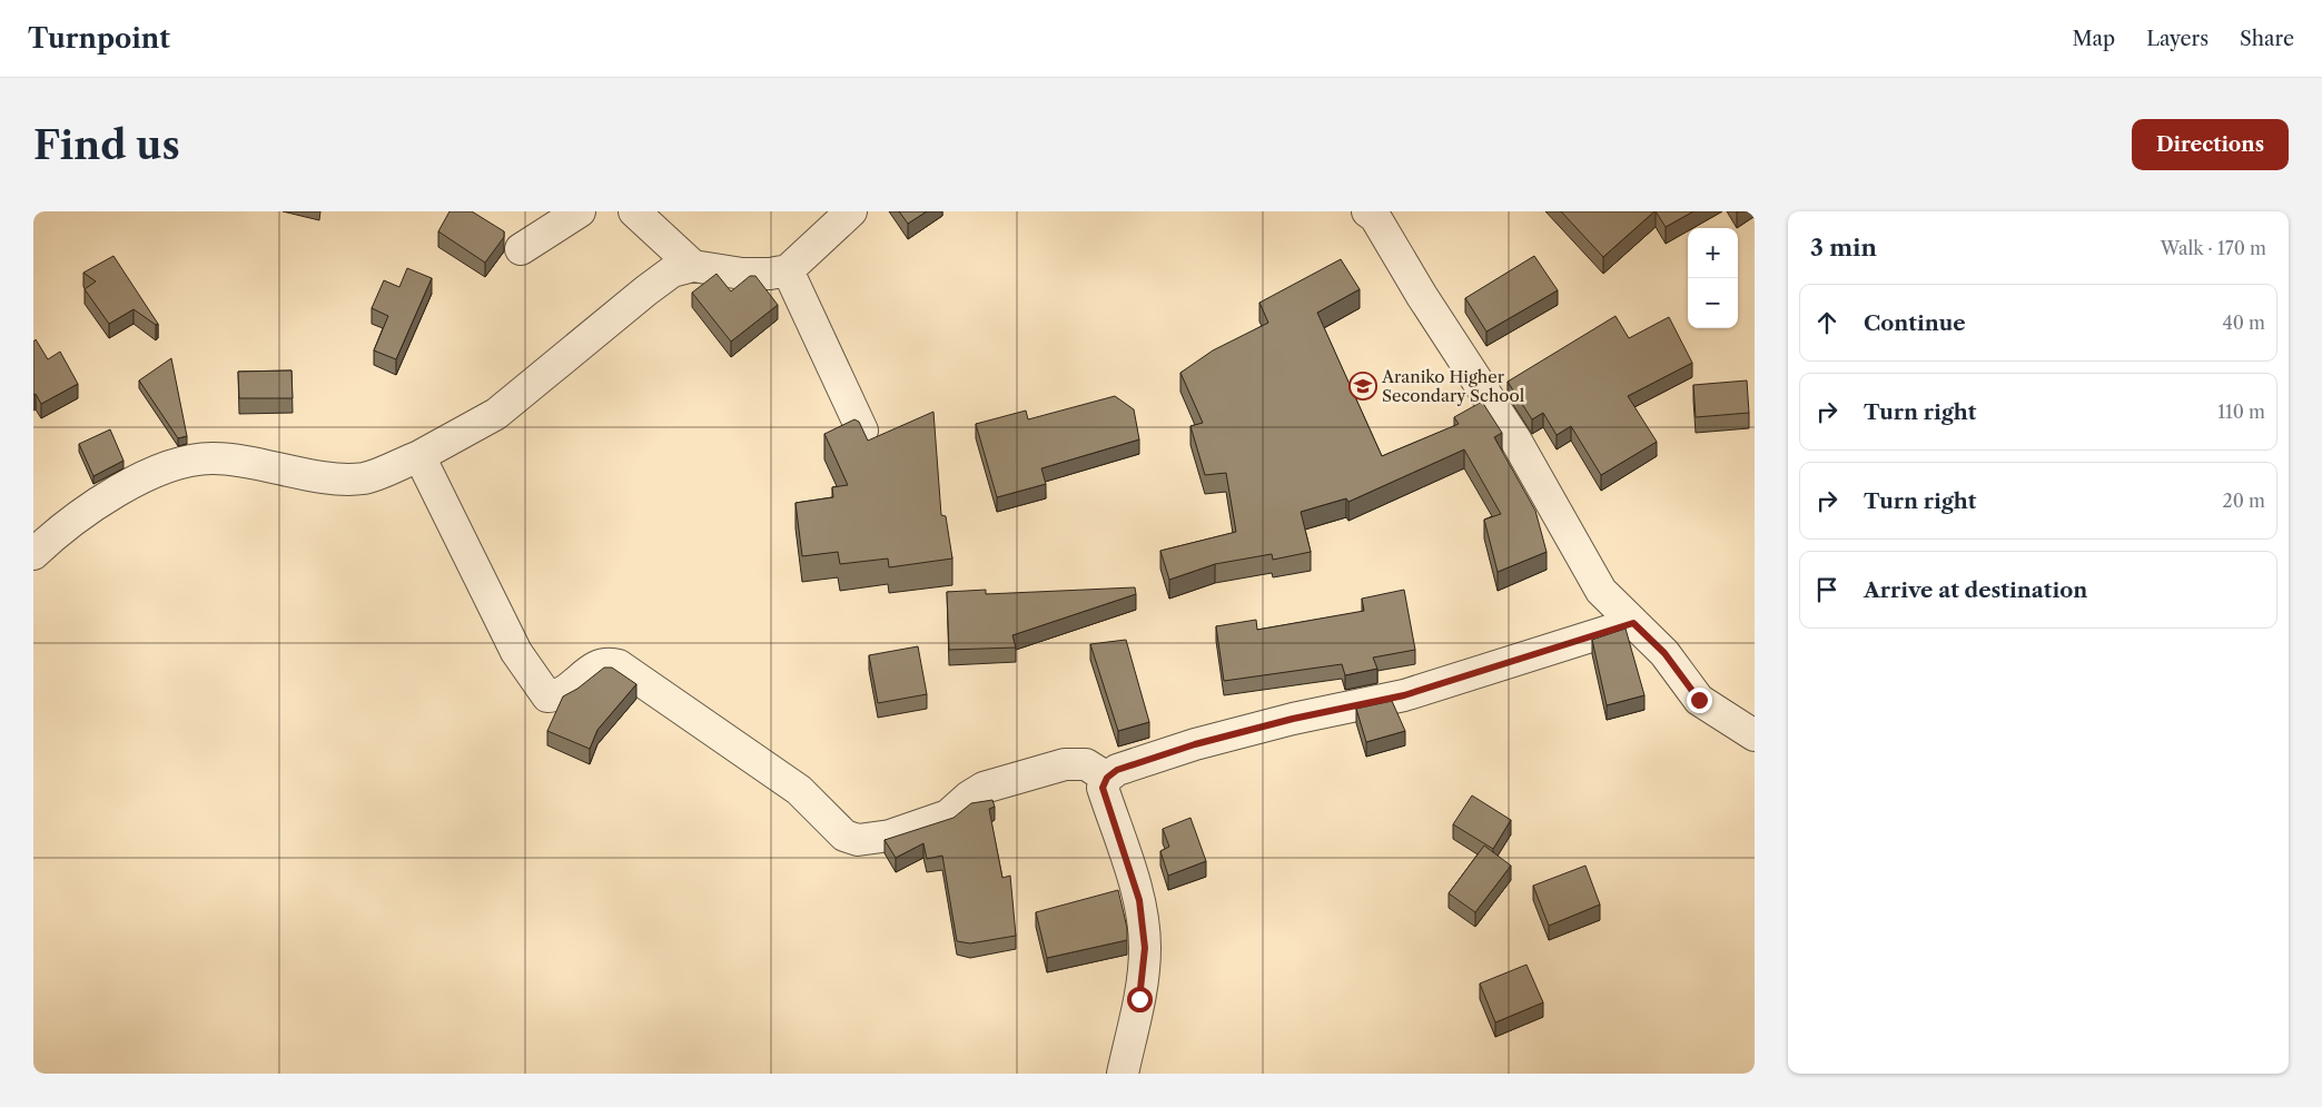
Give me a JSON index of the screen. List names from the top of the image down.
{
  "places": {
    "school or university": ["Araniko Higher Secondary School"]
  },
  "page": {
    "header": "Turnpoint",
    "nav": ["Map", "Layers", "Share"],
    "buttons": "Directions",
    "title": "Find us",
    "heading": ["3 min", "Walk · 170 m"],
    "map_buttons": ["+", "−"],
    "list": [
      ["Continue", "40 m"],
      ["Turn right", "110 m"],
      ["Turn right", "20 m"],
      "Arrive at destination"
    ]
  }
}
